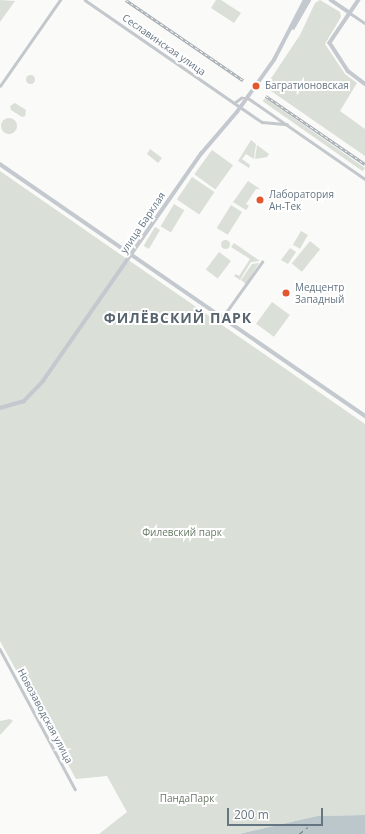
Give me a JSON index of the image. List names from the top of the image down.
{
  "streets": {
    "main road": ["улица Барклая"],
    "street": ["Сеславинская улица", "Новозаводская улица"]
  },
  "crossings": [
    ["Сеславинская улица", "улица Барклая"]
  ],
  "districts": ["ФИЛЁВСКИЙ ПАРК"],
  "parks": ["Филевский парк", "ПандаПарк"],
  "places": ["Багратионовская", "Лаборатория Ан-Тек", "Медцентр Западный"],
  "scale_bar": "200 m"
}
